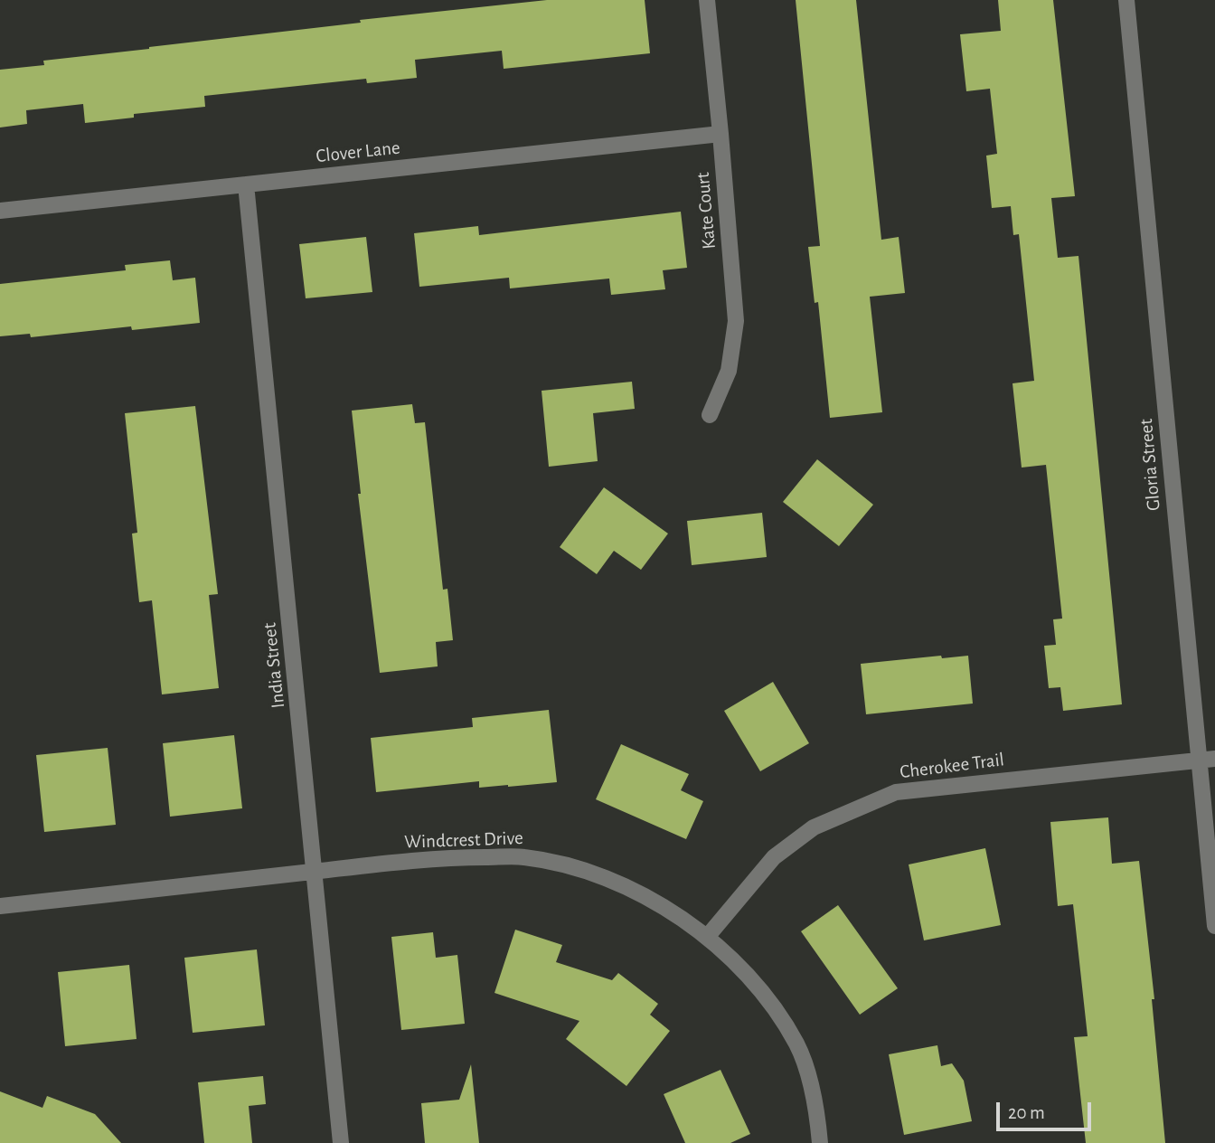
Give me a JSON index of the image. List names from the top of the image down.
{
  "streets": {
    "street": [
      "Clover Lane",
      "Kate Court",
      "Gloria Street",
      "India Street",
      "Cherokee Trail",
      "Windcrest Drive"
    ]
  },
  "crossings": [
    ["Clover Lane", "Kate Court"],
    ["Clover Lane", "India Street"],
    ["Gloria Street", "Cherokee Trail"],
    ["India Street", "Windcrest Drive"],
    ["Cherokee Trail", "Windcrest Drive"]
  ],
  "scale_bar": "20 m"
}
